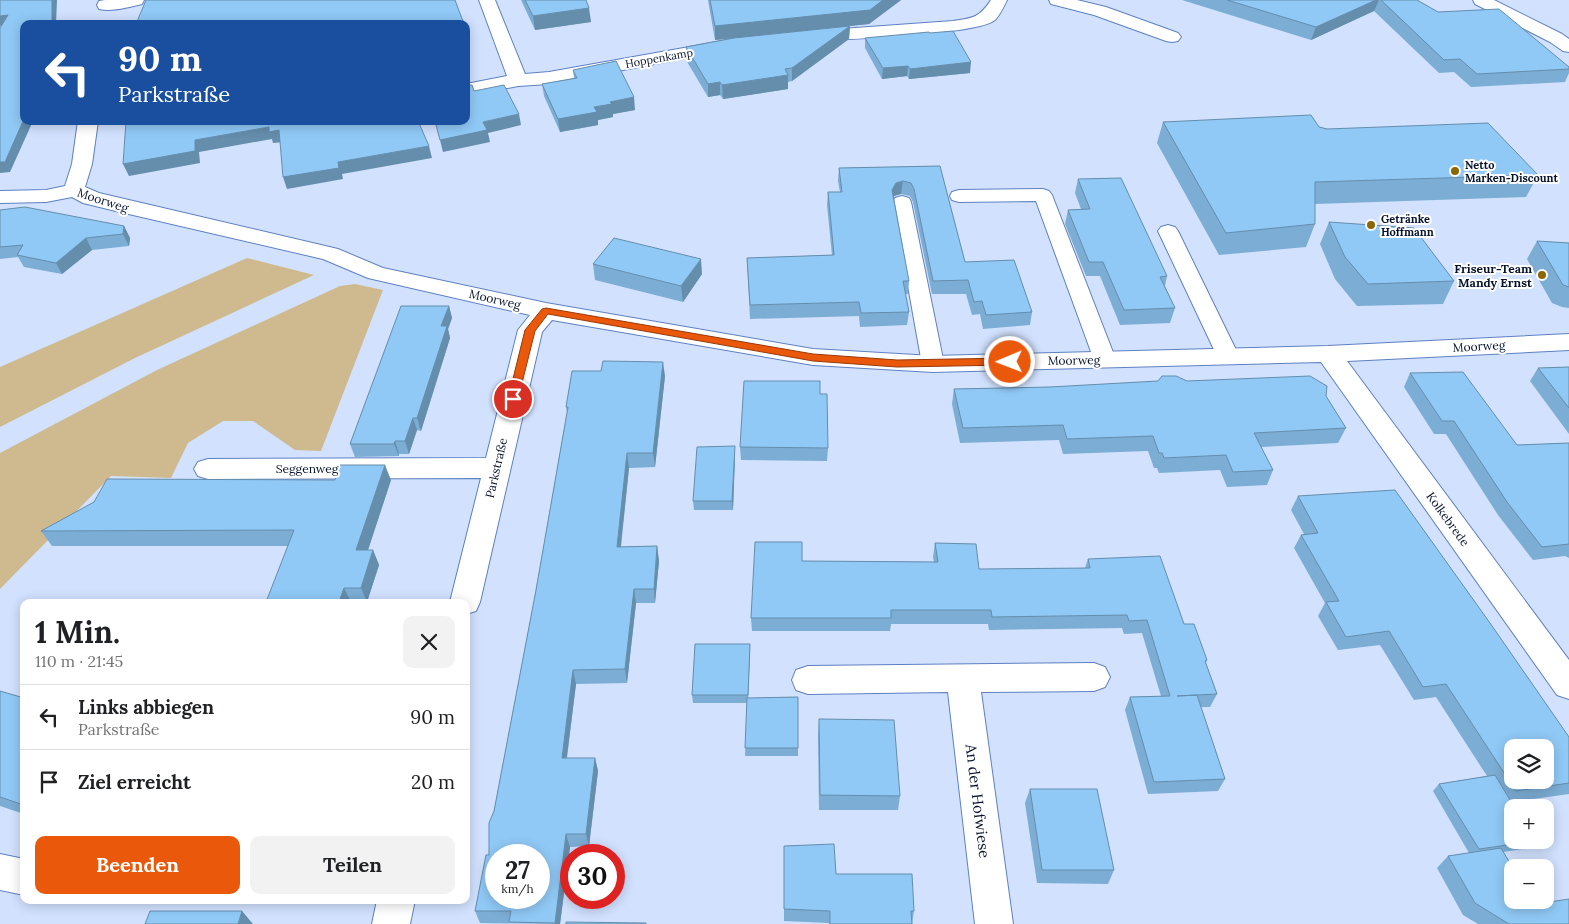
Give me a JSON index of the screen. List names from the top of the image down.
{
  "streets": {
    "street": [
      "Hoppenkamp",
      "Moorweg",
      "Seggenweg",
      "Parkstraße",
      "Kolkebrede",
      "An der Hofwiese"
    ]
  },
  "crossings": [
    ["Moorweg", "Parkstraße"],
    ["Moorweg", "Kolkebrede"],
    ["Seggenweg", "Parkstraße"]
  ],
  "places": ["Netto Marken-Discount", "Getränke Hoffmann", "Friseur-Team Mandy Ernst"],
  "page": {
    "turn": ["90 m", "Parkstraße"],
    "heading": ["1 Min.", "110 m · 21:45"],
    "list": [
      {
        "name": "Links abbiegen",
        "note": "Parkstraße",
        "value": "90 m"
      },
      {
        "name": "Ziel erreicht",
        "value": "20 m"
      }
    ],
    "map_buttons": ["+", "−"],
    "buttons": ["Beenden", "Teilen"],
    "speed": "27 km/h",
    "limit": "30"
  }
}
